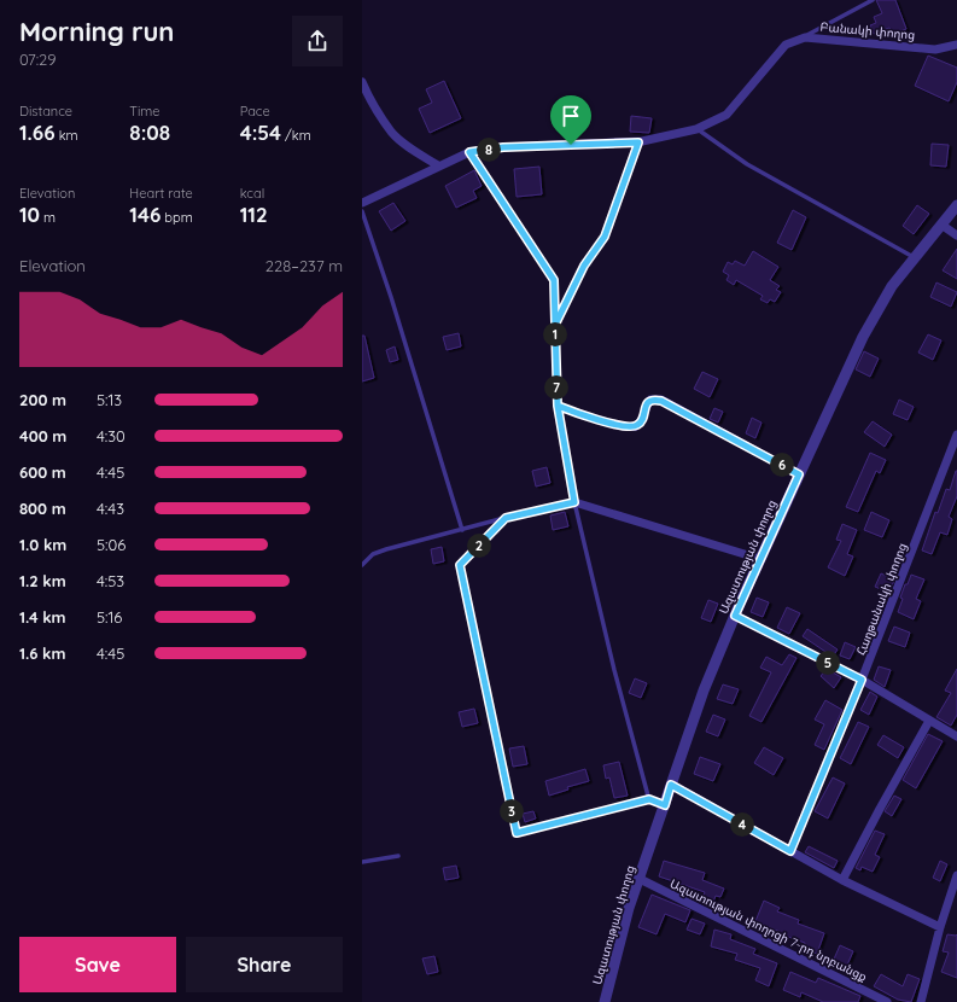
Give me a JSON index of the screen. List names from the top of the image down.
{
  "streets": {
    "street": [
      "Բանակի փողոց",
      "Ազատության փողոց",
      "Հաղթանակի փողոց",
      "Ազատության փողոցի 7-րդ նրբանցք"
    ]
  },
  "crossings": [
    ["Ազատության փողոց", "Ազատության փողոցի 7-րդ նրբանցք"]
  ],
  "page": {
    "heading": ["Morning run", "07:29"],
    "stats": [
      ["Distance", "1.66 km"],
      ["Time", "8:08"],
      ["Pace", "4:54 /km"],
      ["Elevation", "10 m"],
      ["Heart rate", "146 bpm"],
      ["kcal", "112"]
    ],
    "pins": [
      "8",
      "1",
      "7",
      "6",
      "2",
      "5",
      "3",
      "4"
    ],
    "chart": ["Elevation", "228–237 m"],
    "list": [
      {
        "name": "200 m",
        "note": "5:13"
      },
      {
        "name": "400 m",
        "note": "4:30"
      },
      {
        "name": "600 m",
        "note": "4:45"
      },
      {
        "name": "800 m",
        "note": "4:43"
      },
      {
        "name": "1.0 km",
        "note": "5:06"
      },
      {
        "name": "1.2 km",
        "note": "4:53"
      },
      {
        "name": "1.4 km",
        "note": "5:16"
      },
      {
        "name": "1.6 km",
        "note": "4:45"
      }
    ],
    "buttons": ["Save", "Share"]
  }
}
